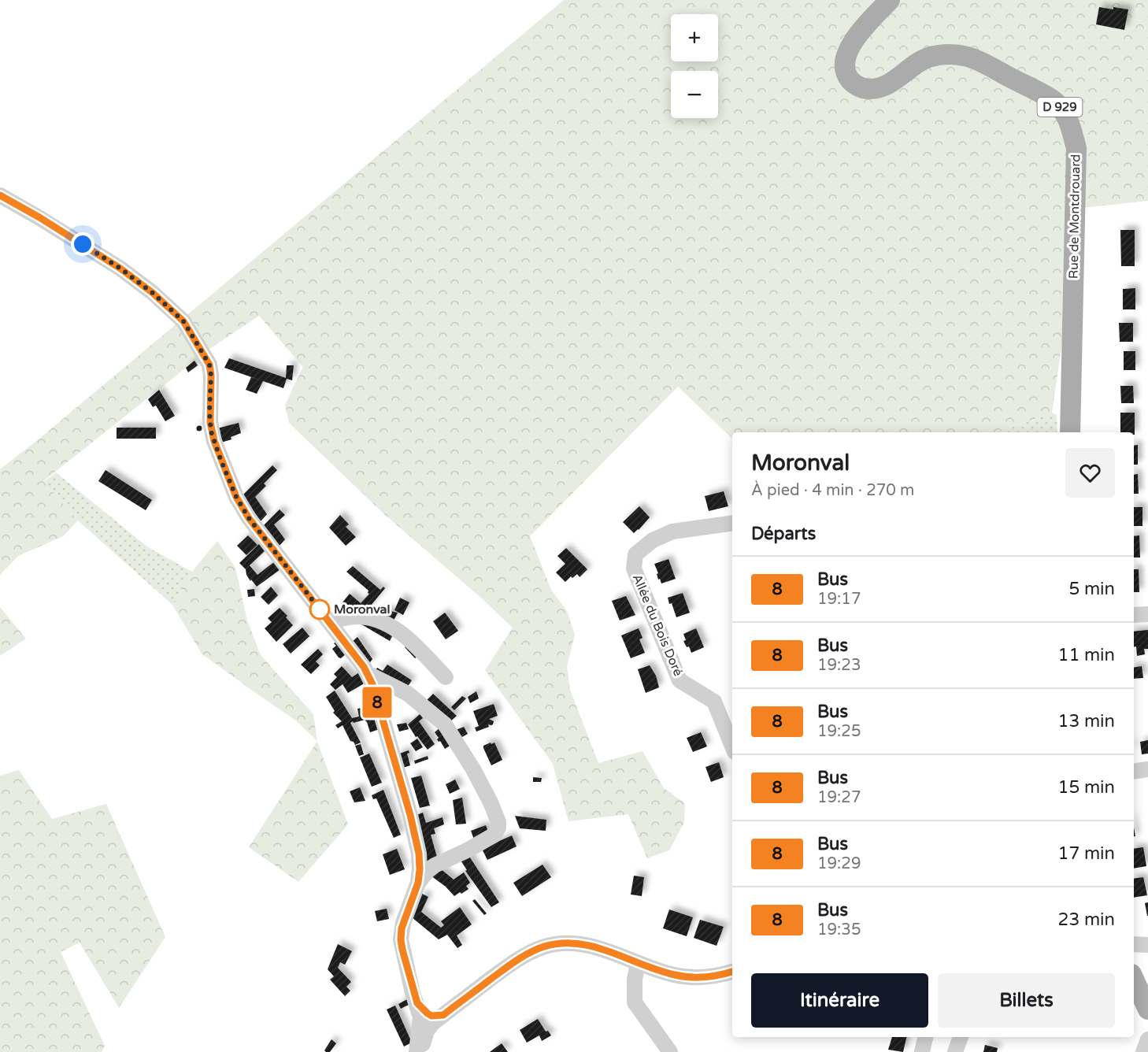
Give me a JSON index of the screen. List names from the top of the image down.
{
  "streets": {
    "main road": ["D 929", "Rue de Montdrouard"],
    "street": ["Allée du Bois Doré"]
  },
  "places": ["Moronval"],
  "lines": ["bus line 8"],
  "page": {
    "on_map": "8",
    "map_buttons": ["+", "−"],
    "heading": [
      ["Moronval", "À pied · 4 min · 270 m"],
      "Départs"
    ],
    "list": [
      {
        "mark": "8",
        "name": "Bus",
        "note": "19:17",
        "value": "5 min"
      },
      {
        "mark": "8",
        "name": "Bus",
        "note": "19:23",
        "value": "11 min"
      },
      {
        "mark": "8",
        "name": "Bus",
        "note": "19:25",
        "value": "13 min"
      },
      {
        "mark": "8",
        "name": "Bus",
        "note": "19:27",
        "value": "15 min"
      },
      {
        "mark": "8",
        "name": "Bus",
        "note": "19:29",
        "value": "17 min"
      },
      {
        "mark": "8",
        "name": "Bus",
        "note": "19:35",
        "value": "23 min"
      }
    ],
    "buttons": ["Itinéraire", "Billets"]
  }
}
